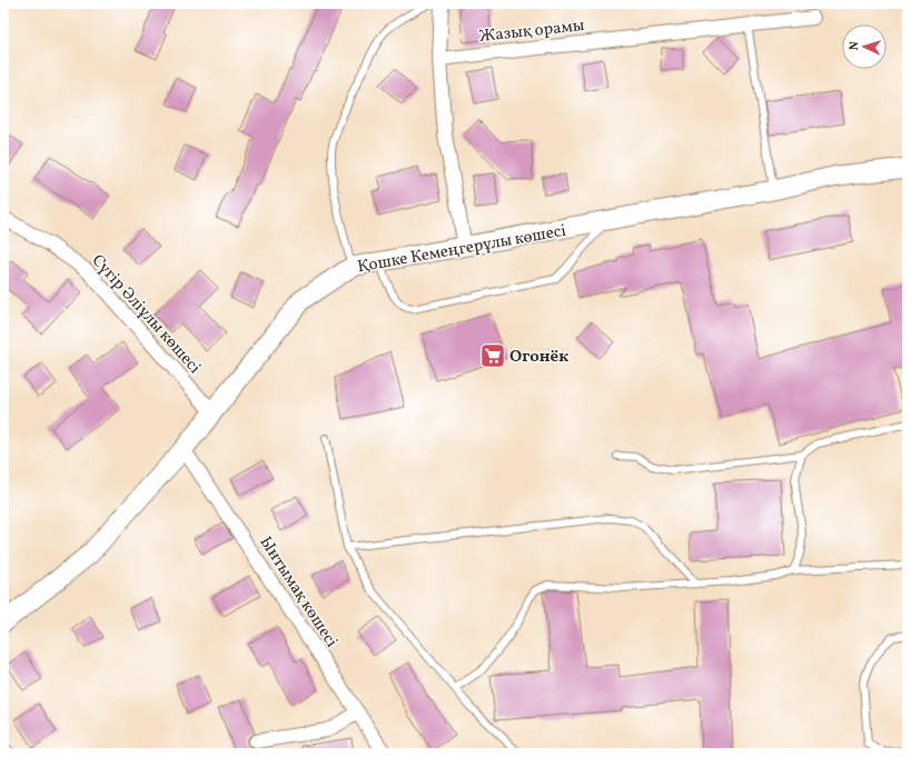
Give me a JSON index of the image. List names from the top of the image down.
{
  "streets": {
    "street": [
      "Жазық орамы",
      "Қошке Кемеңгерұлы көшесі",
      "Сүгір Әліұлы көшесі",
      "Ынтымақ көшесі"
    ]
  },
  "crossings": [
    ["Қошке Кемеңгерұлы көшесі", "Сүгір Әліұлы көшесі"],
    ["Қошке Кемеңгерұлы көшесі", "Ынтымақ көшесі"]
  ],
  "places": {
    "supermarket": ["Огонёк"]
  },
  "north": "left"
}
